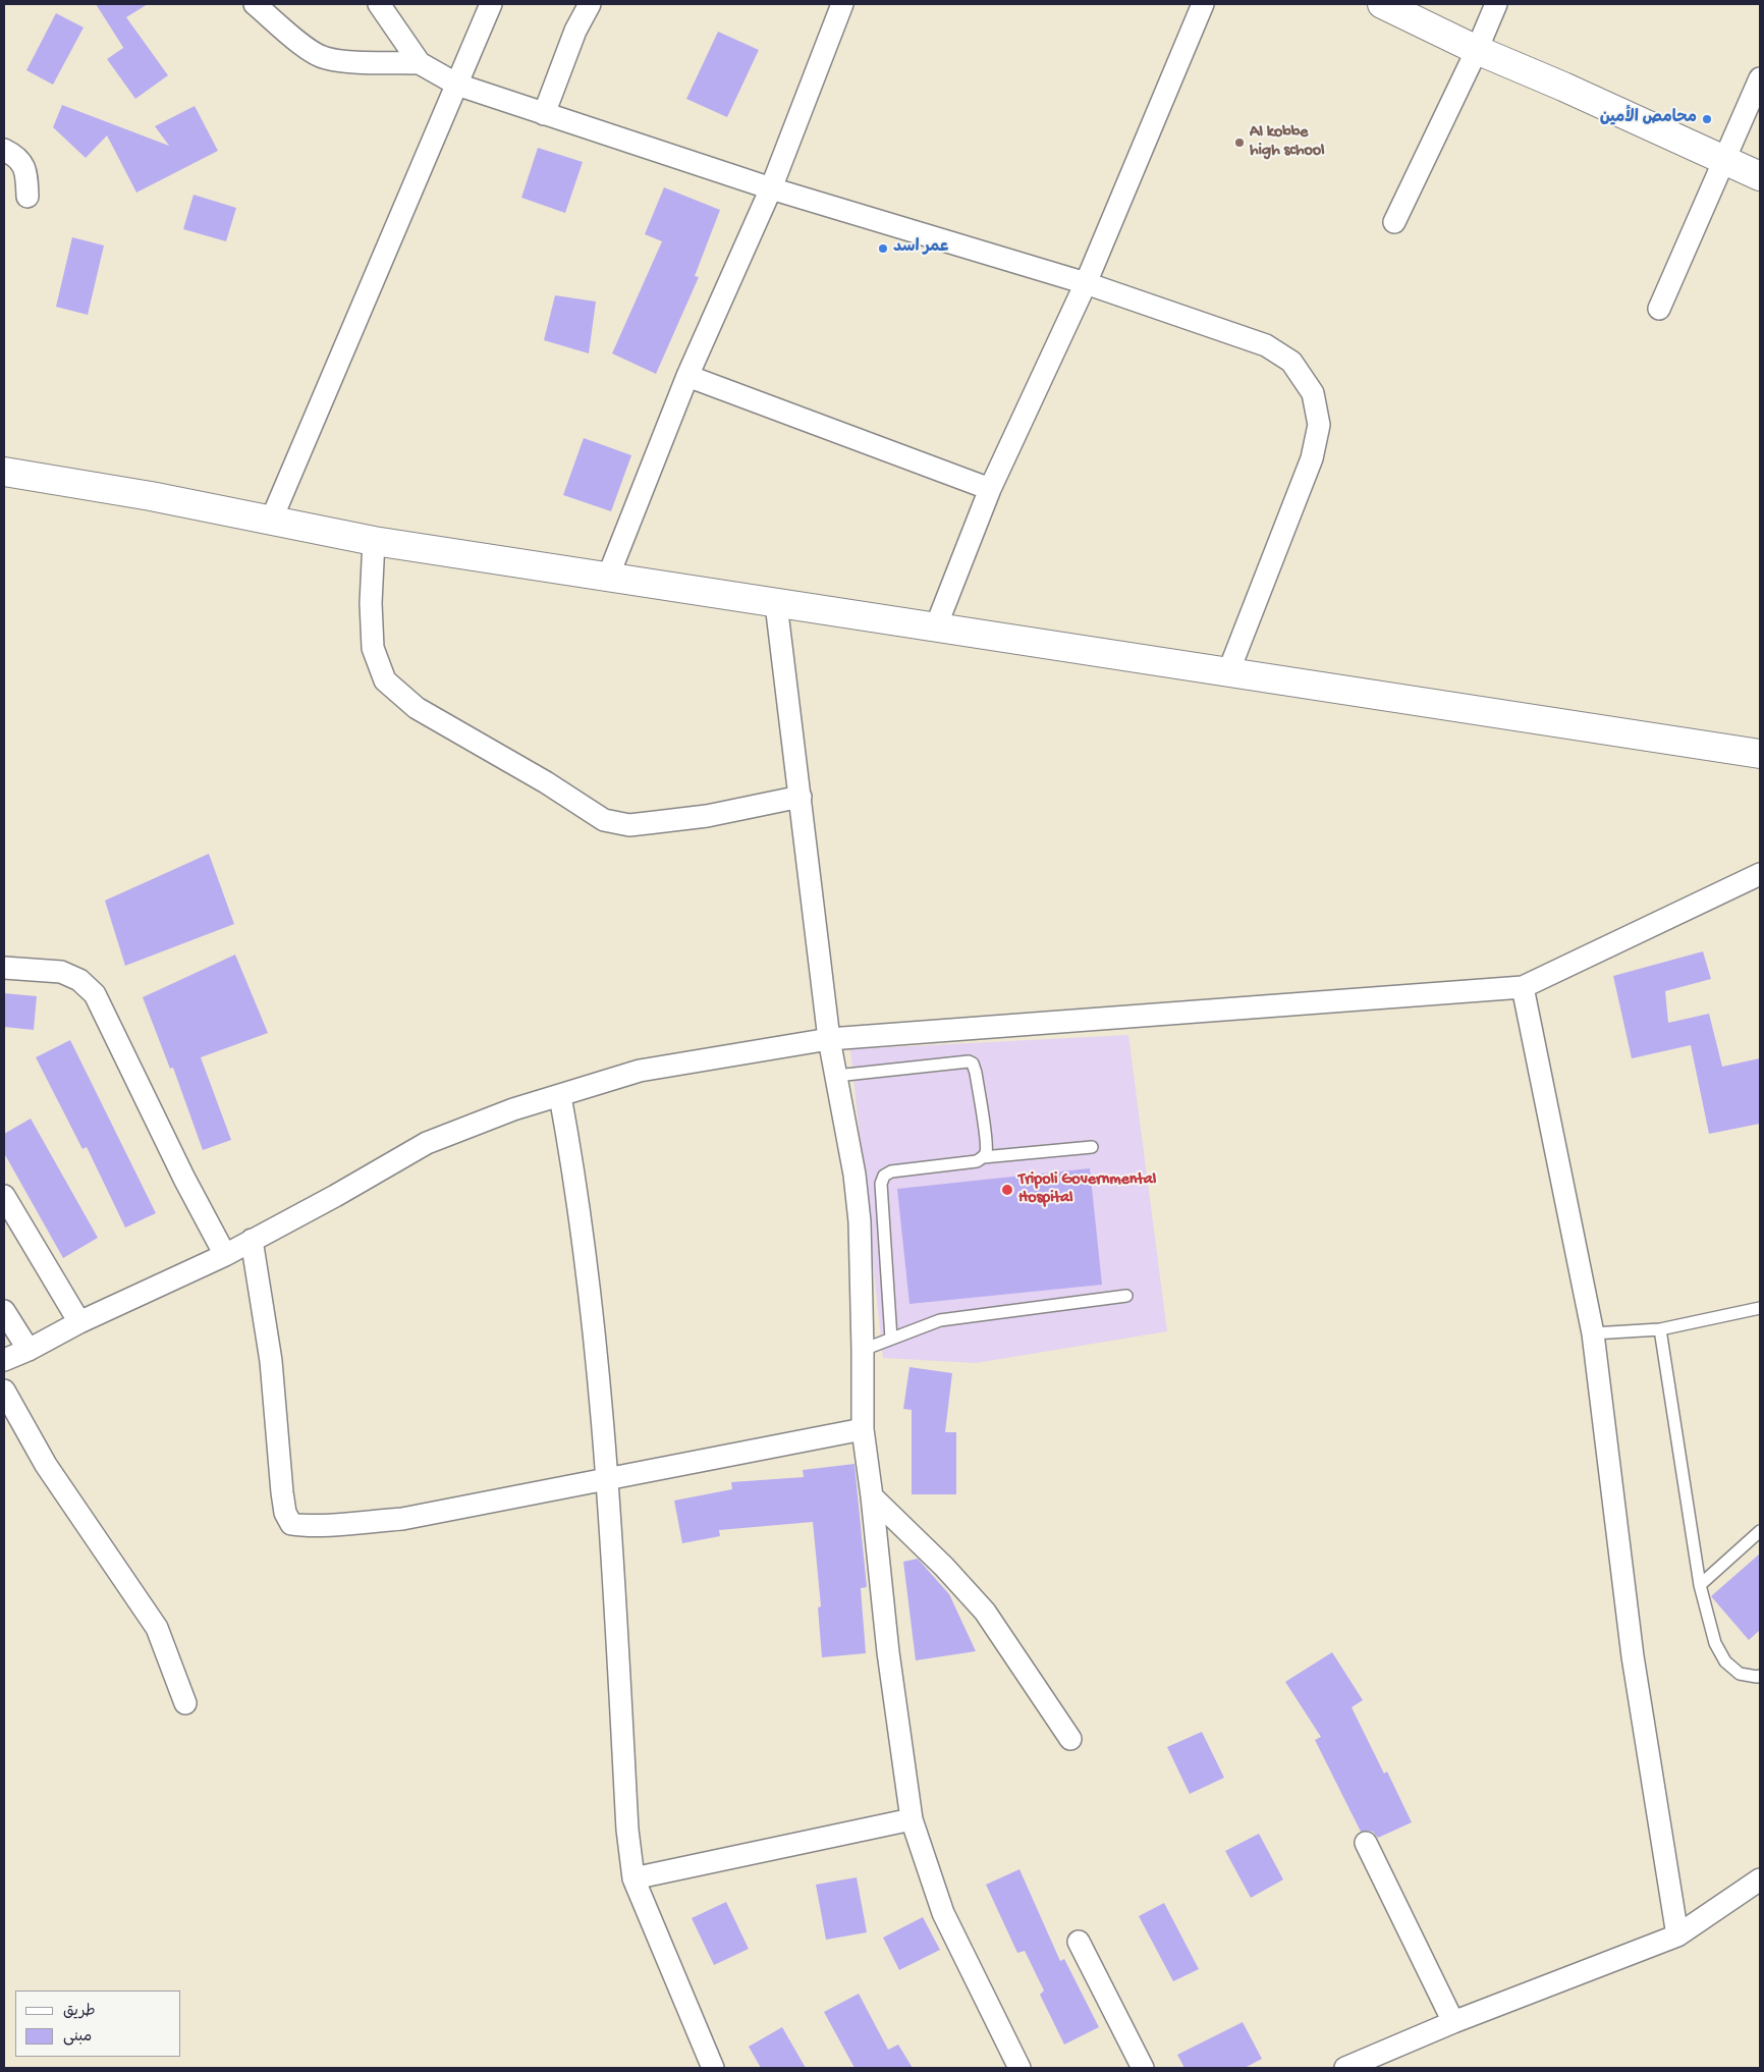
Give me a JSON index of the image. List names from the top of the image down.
{
  "places": [
    "محامص الأمين",
    "Al kobbe high school",
    "عمر اسد",
    "Tripoli Governmental Hospital"
  ],
  "legend": ["طريق", "مبنى"]
}
